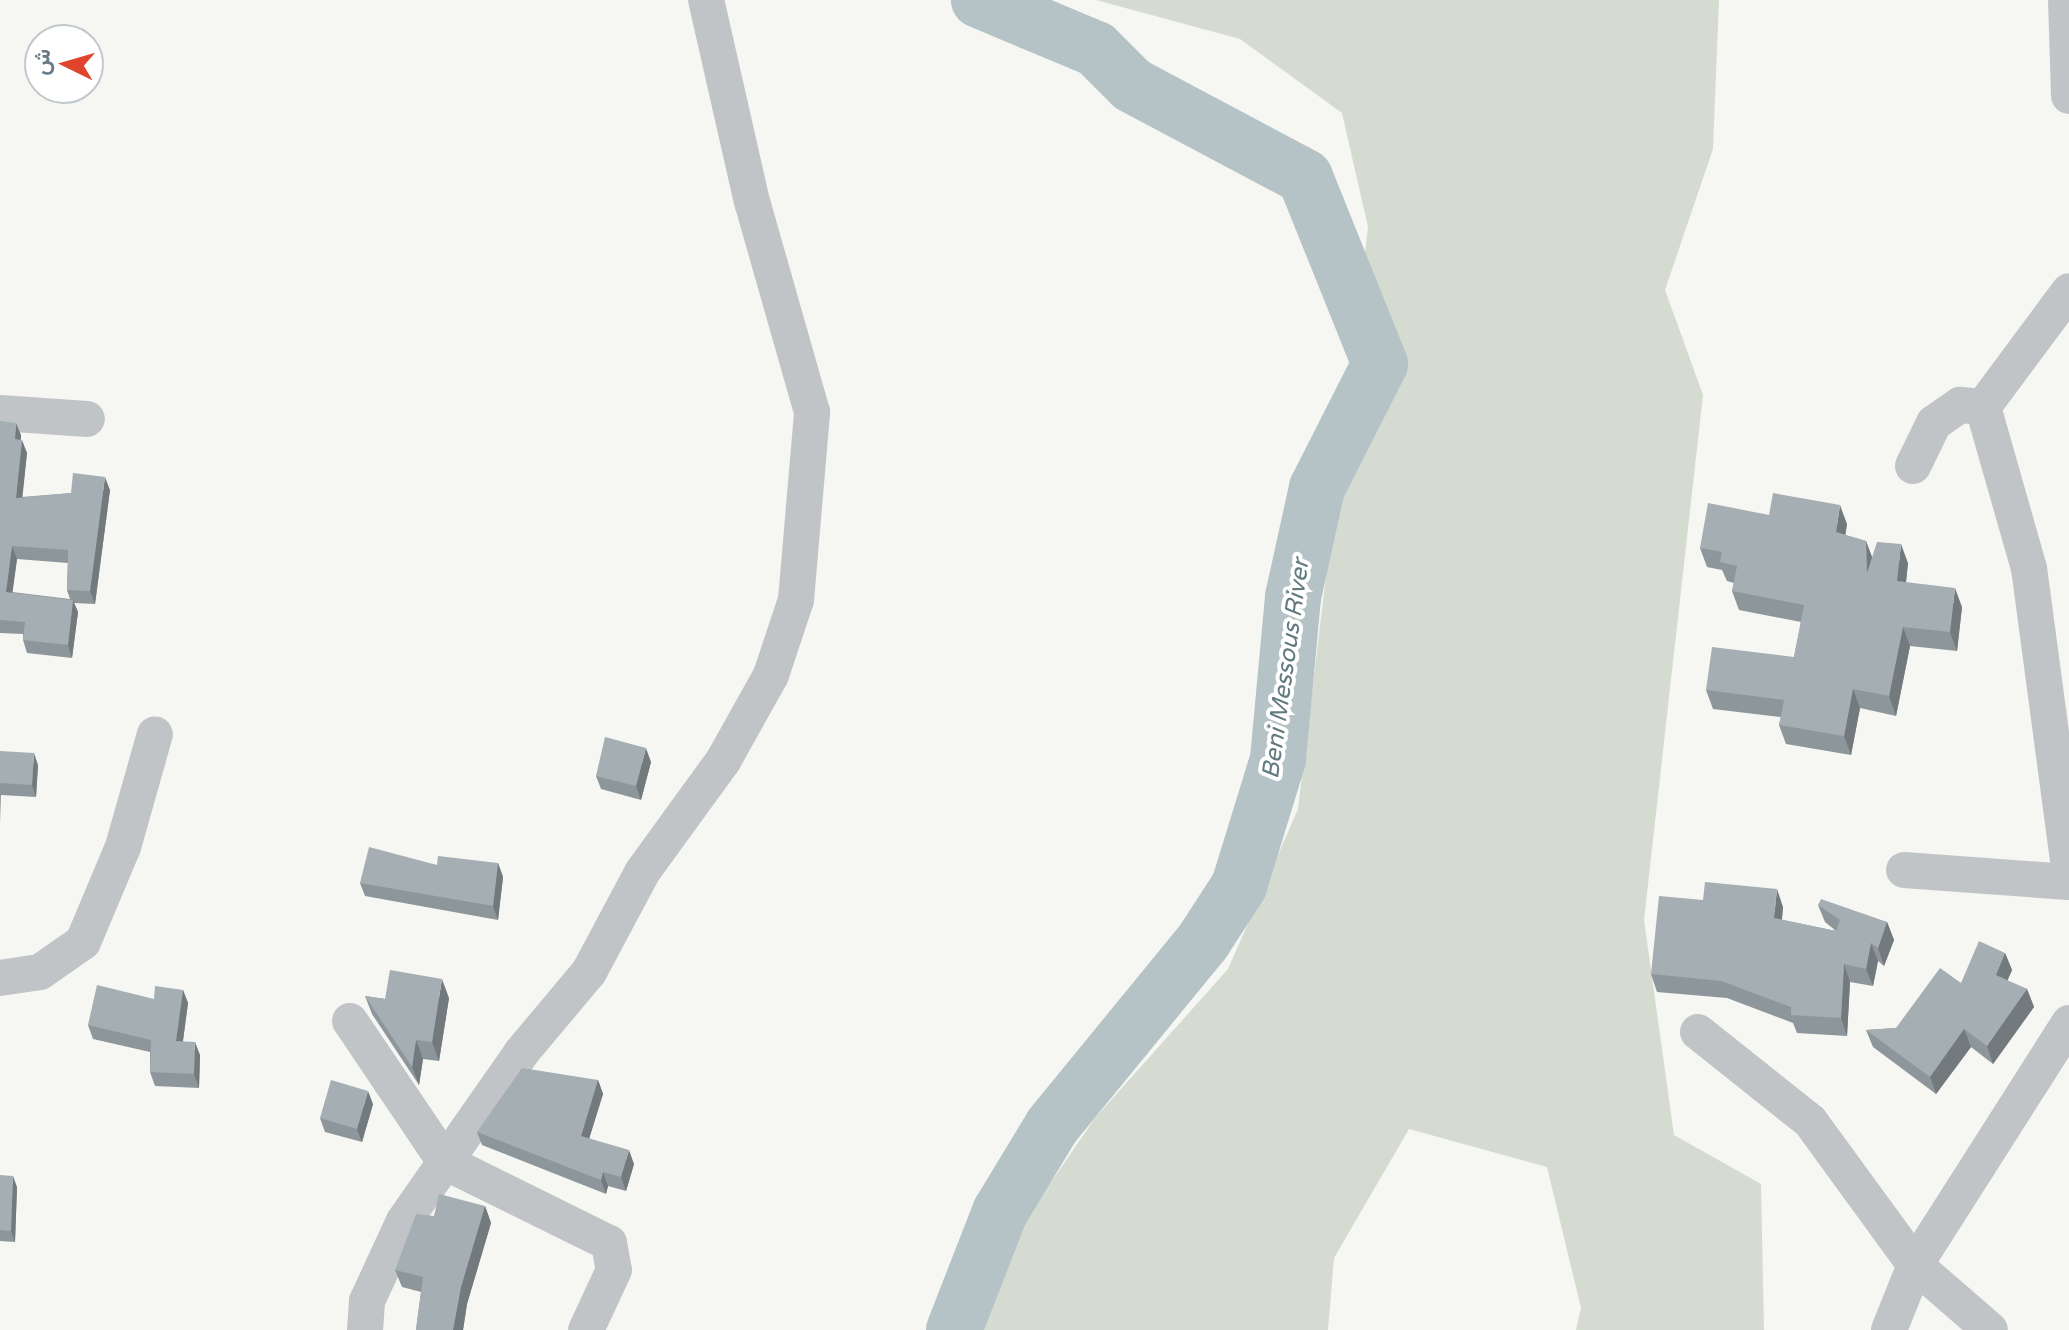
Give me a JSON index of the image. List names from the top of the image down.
{
  "water": ["Beni Messous River"],
  "north": "left"
}
